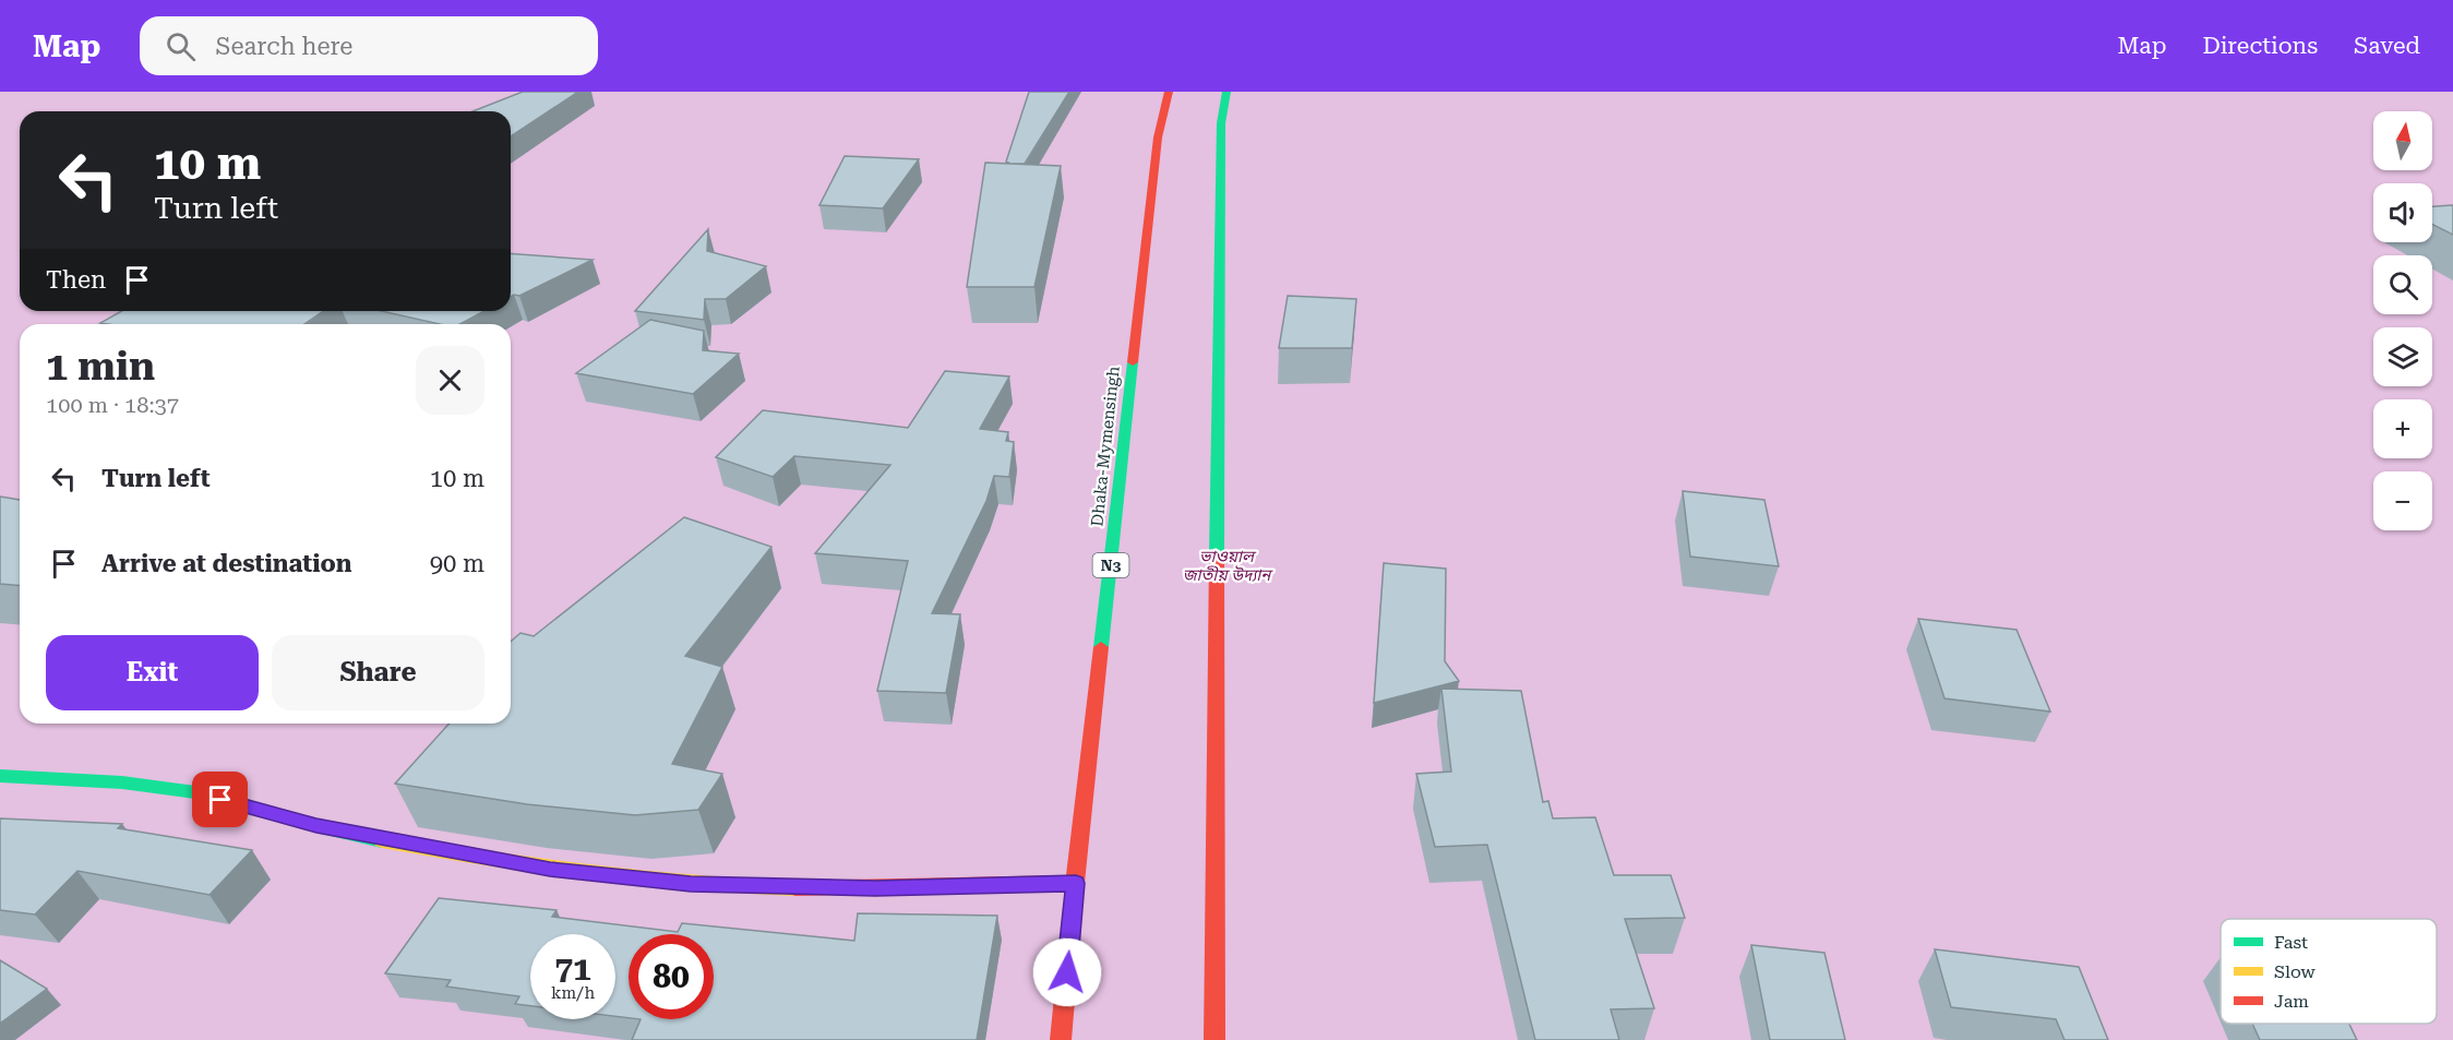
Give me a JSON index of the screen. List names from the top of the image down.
{
  "streets": {
    "main road": ["Dhaka-Mymensingh", "N3"]
  },
  "parks": ["ভাওয়াল জাতীয় উদ্যান"],
  "legend": ["Fast", "Slow", "Jam"],
  "north": "top",
  "page": {
    "header": "Map",
    "search": "Search here",
    "nav": ["Map", "Directions", "Saved"],
    "map_buttons": ["+", "−"],
    "turn": ["10 m", "Turn left"],
    "then": "Then",
    "heading": ["1 min", "100 m · 18:37"],
    "list": [
      {
        "name": "Turn left",
        "value": "10 m"
      },
      {
        "name": "Arrive at destination",
        "value": "90 m"
      }
    ],
    "buttons": ["Exit", "Share"],
    "speed": "71 km/h",
    "limit": "80"
  }
}
